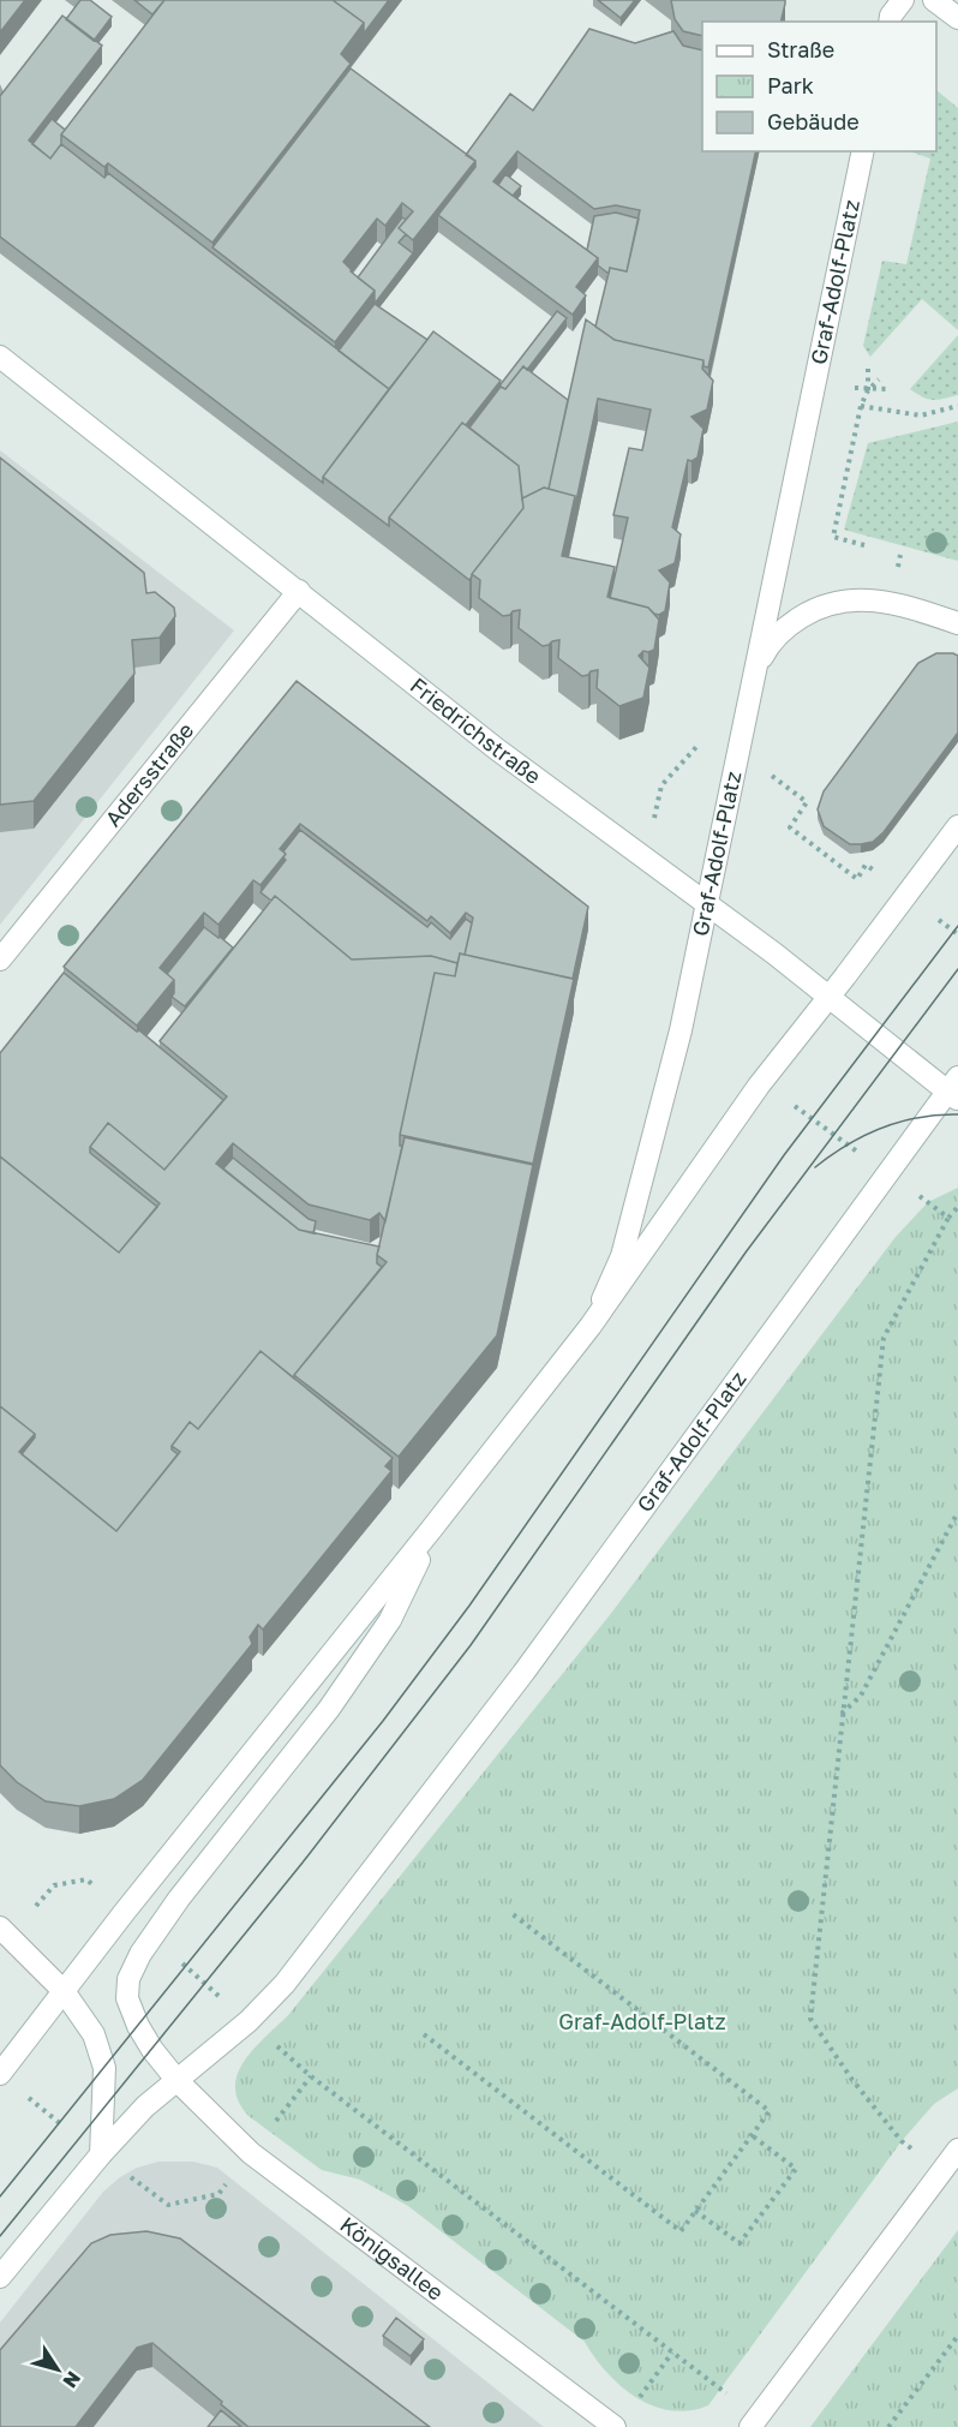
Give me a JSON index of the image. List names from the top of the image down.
{
  "streets": {
    "main road": [
      "Graf-Adolf-Platz",
      "Friedrichstraße",
      "Adersstraße",
      "Königsallee"
    ]
  },
  "crossings": [
    ["Graf-Adolf-Platz", "Friedrichstraße"],
    ["Graf-Adolf-Platz", "Königsallee"],
    ["Friedrichstraße", "Adersstraße"]
  ],
  "parks": ["Graf-Adolf-Platz"],
  "legend": ["Straße", "Park", "Gebäude"],
  "north": "bottom right"
}
